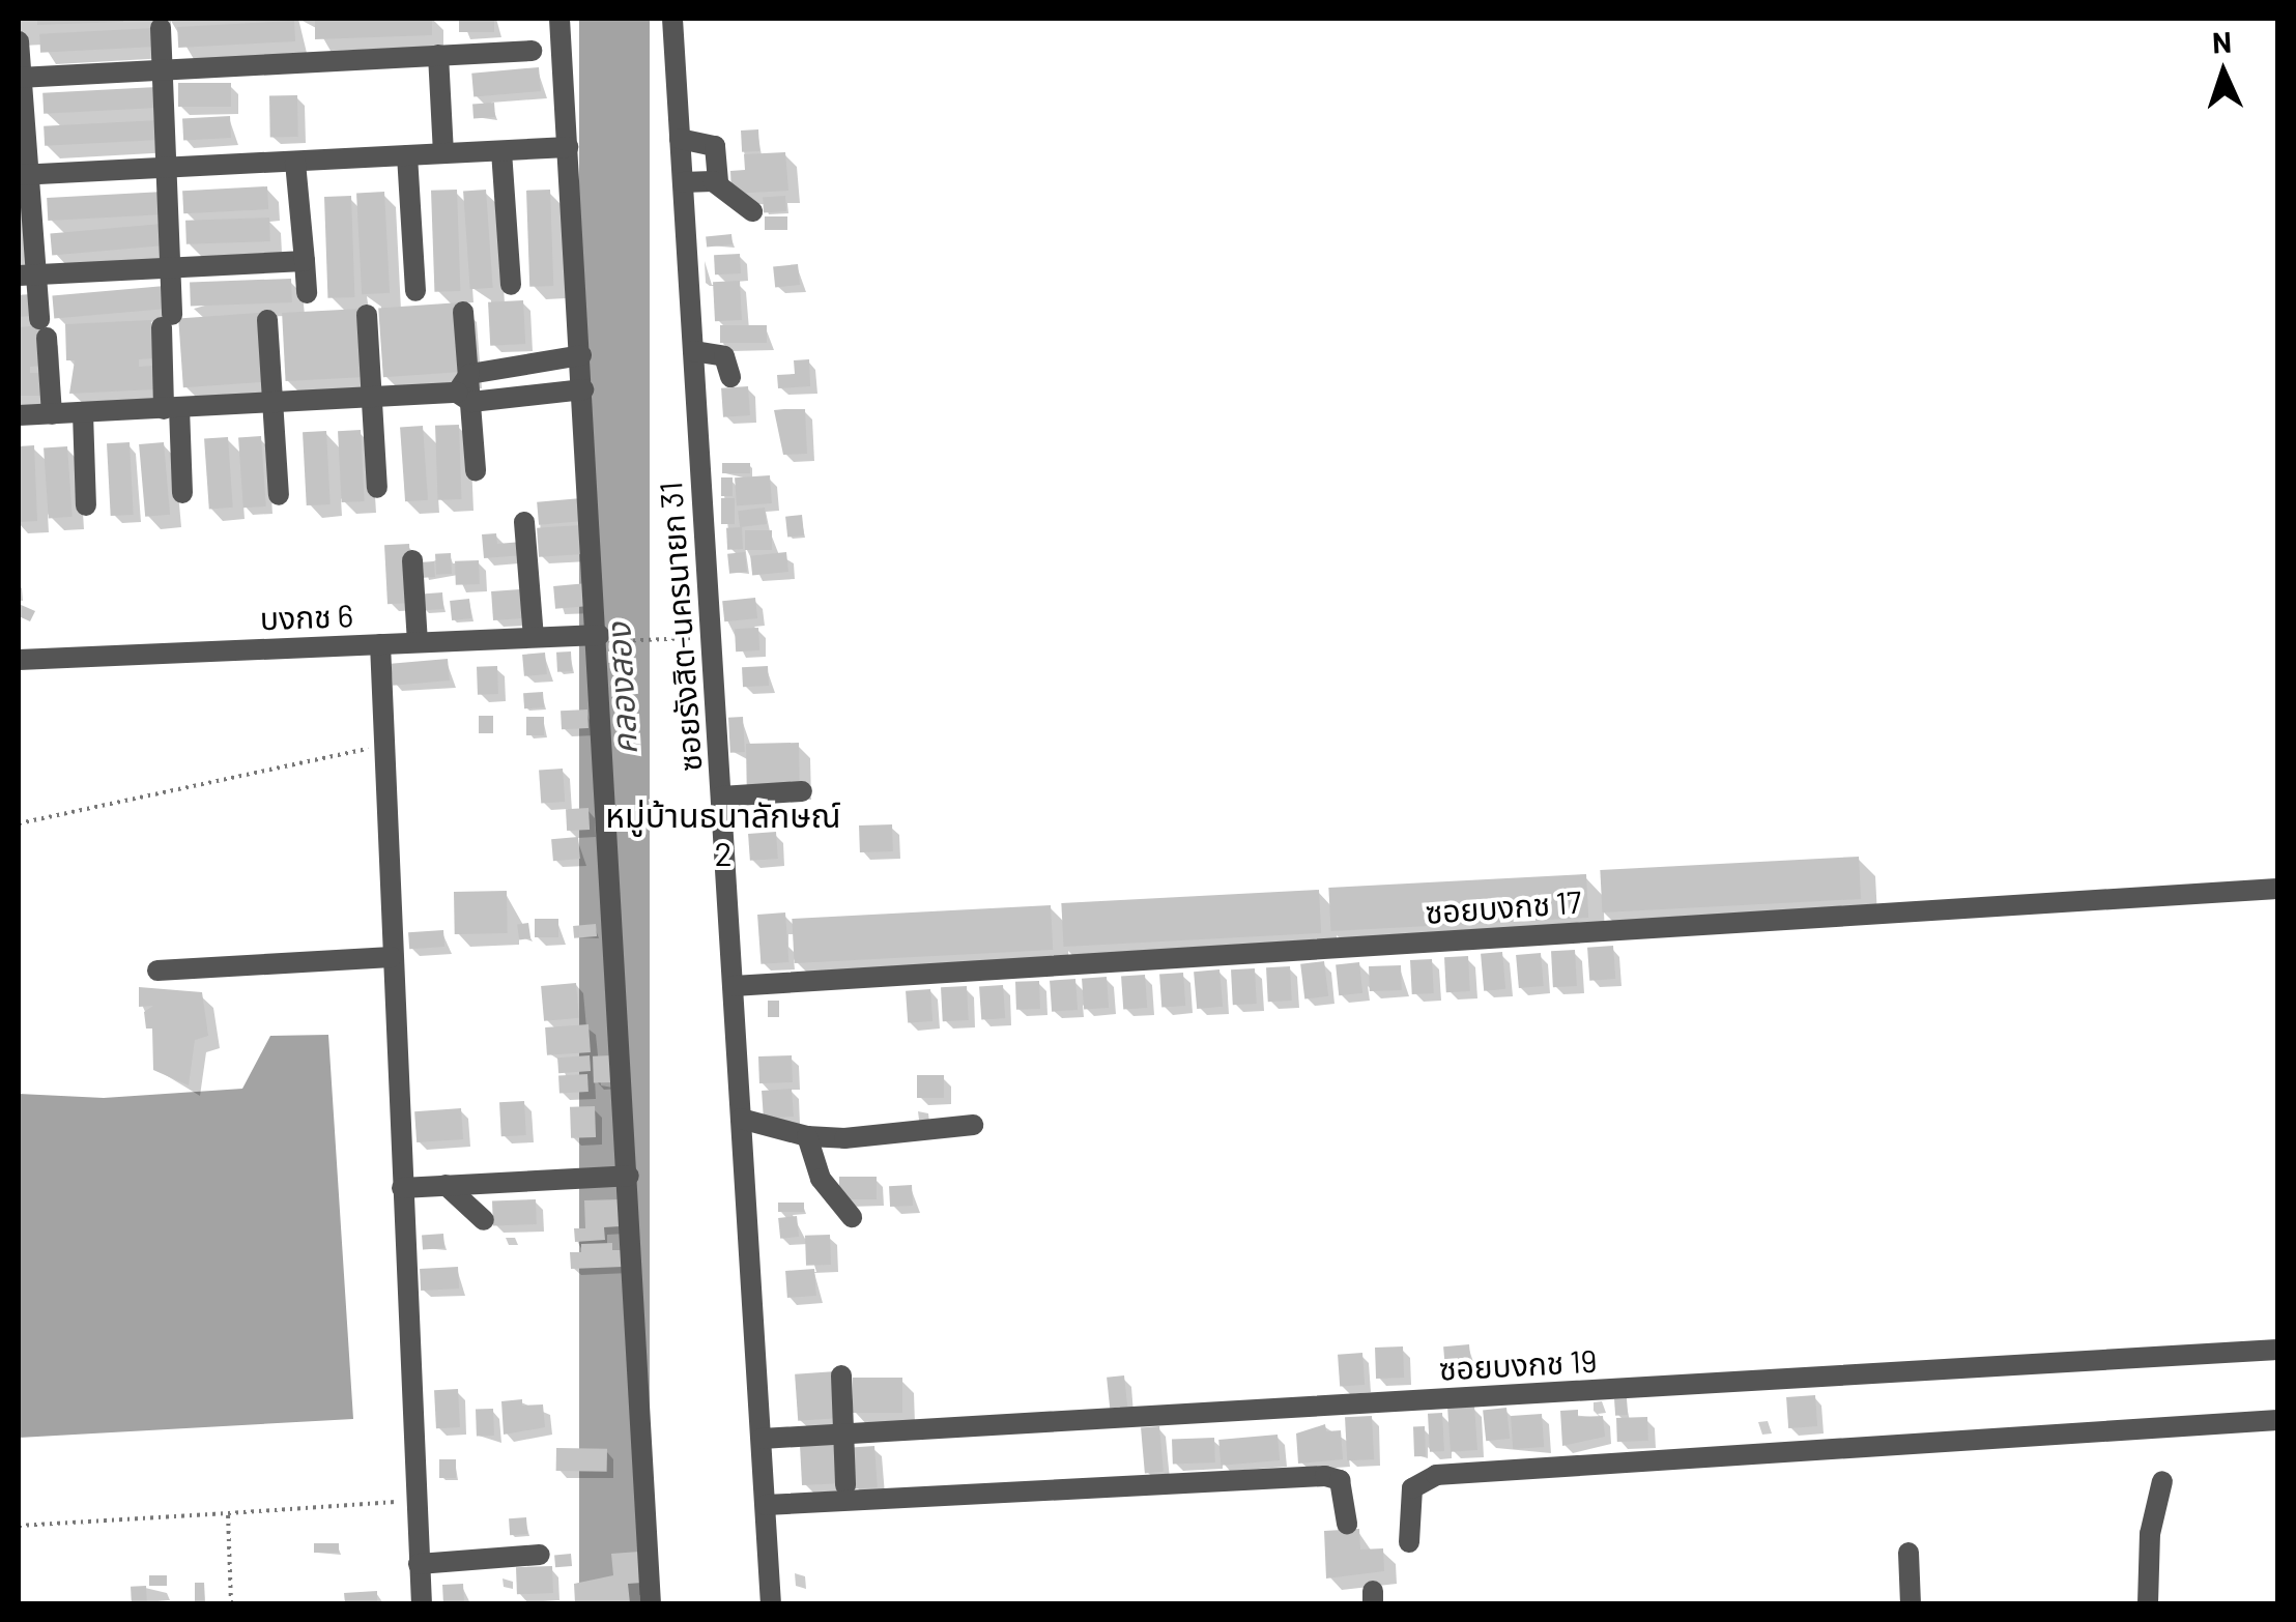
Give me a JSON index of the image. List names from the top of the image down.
{
  "streets": {
    "street": [
      "บงกช 6",
      "ซอยรังสิต-นครนายก 31",
      "ซอยบงกช 17",
      "ซอยบงกช 19"
    ]
  },
  "crossings": [
    ["ซอยรังสิต-นครนายก 31", "ซอยบงกช 17"],
    ["ซอยรังสิต-นครนายก 31", "ซอยบงกช 19"]
  ],
  "districts": ["หมู่บ้านธนาลักษณ์ 2"],
  "water": ["คลองสอง"],
  "north": "top"
}
